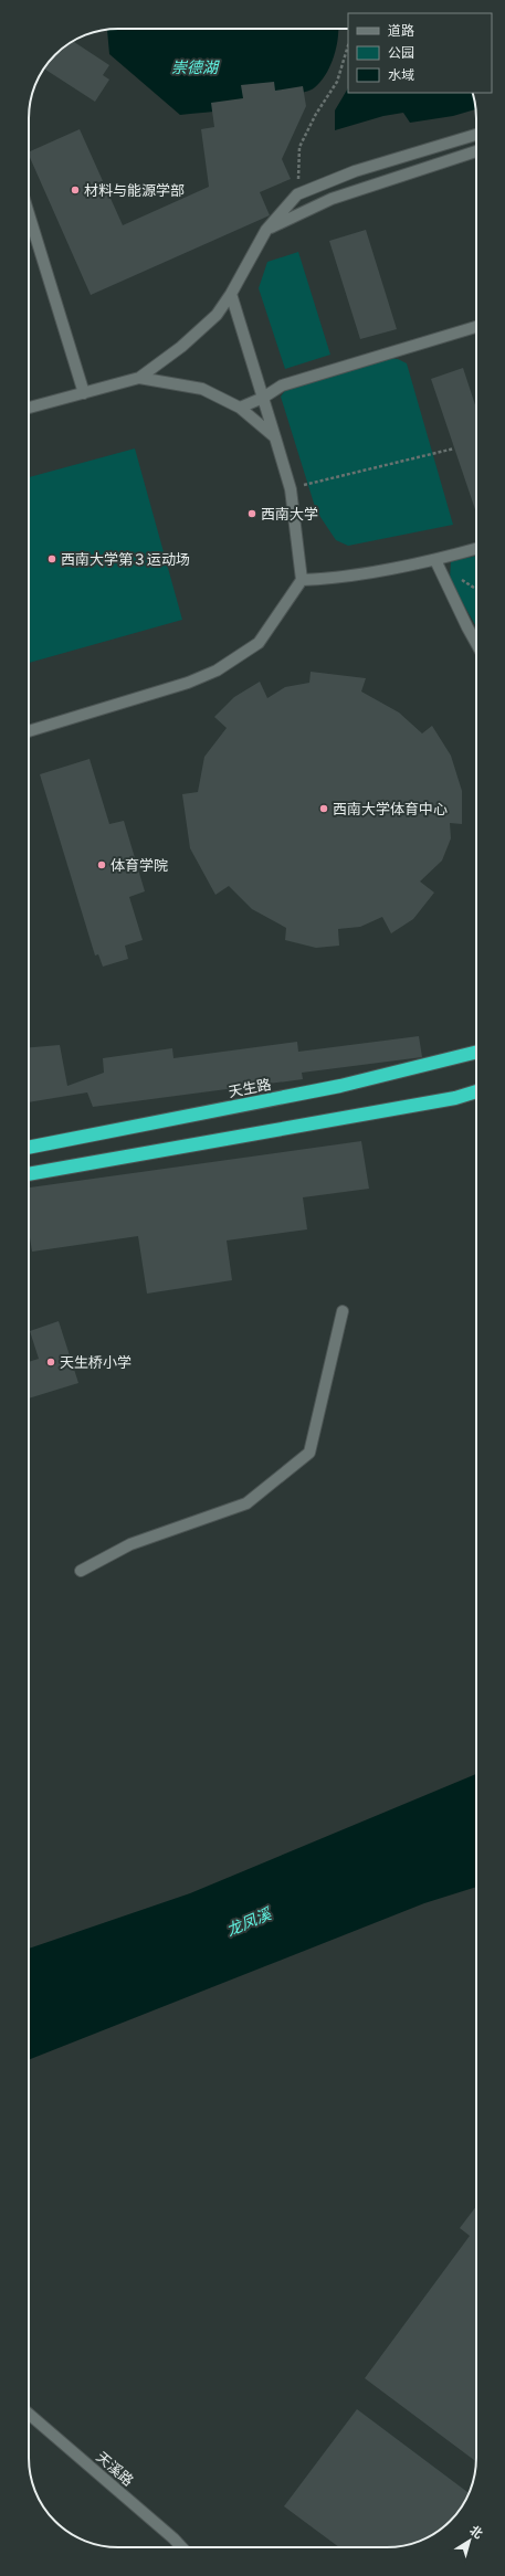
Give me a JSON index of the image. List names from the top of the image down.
{
  "streets": {
    "highway": ["天生路"],
    "street": ["天溪路"]
  },
  "water": ["崇德湖", "龙凤溪"],
  "places": [
    "材料与能源学部",
    "西南大学",
    "西南大学第３运动场",
    "西南大学体育中心",
    "体育学院",
    "天生桥小学"
  ],
  "legend": ["道路", "公园", "水域"],
  "north": "top right"
}
